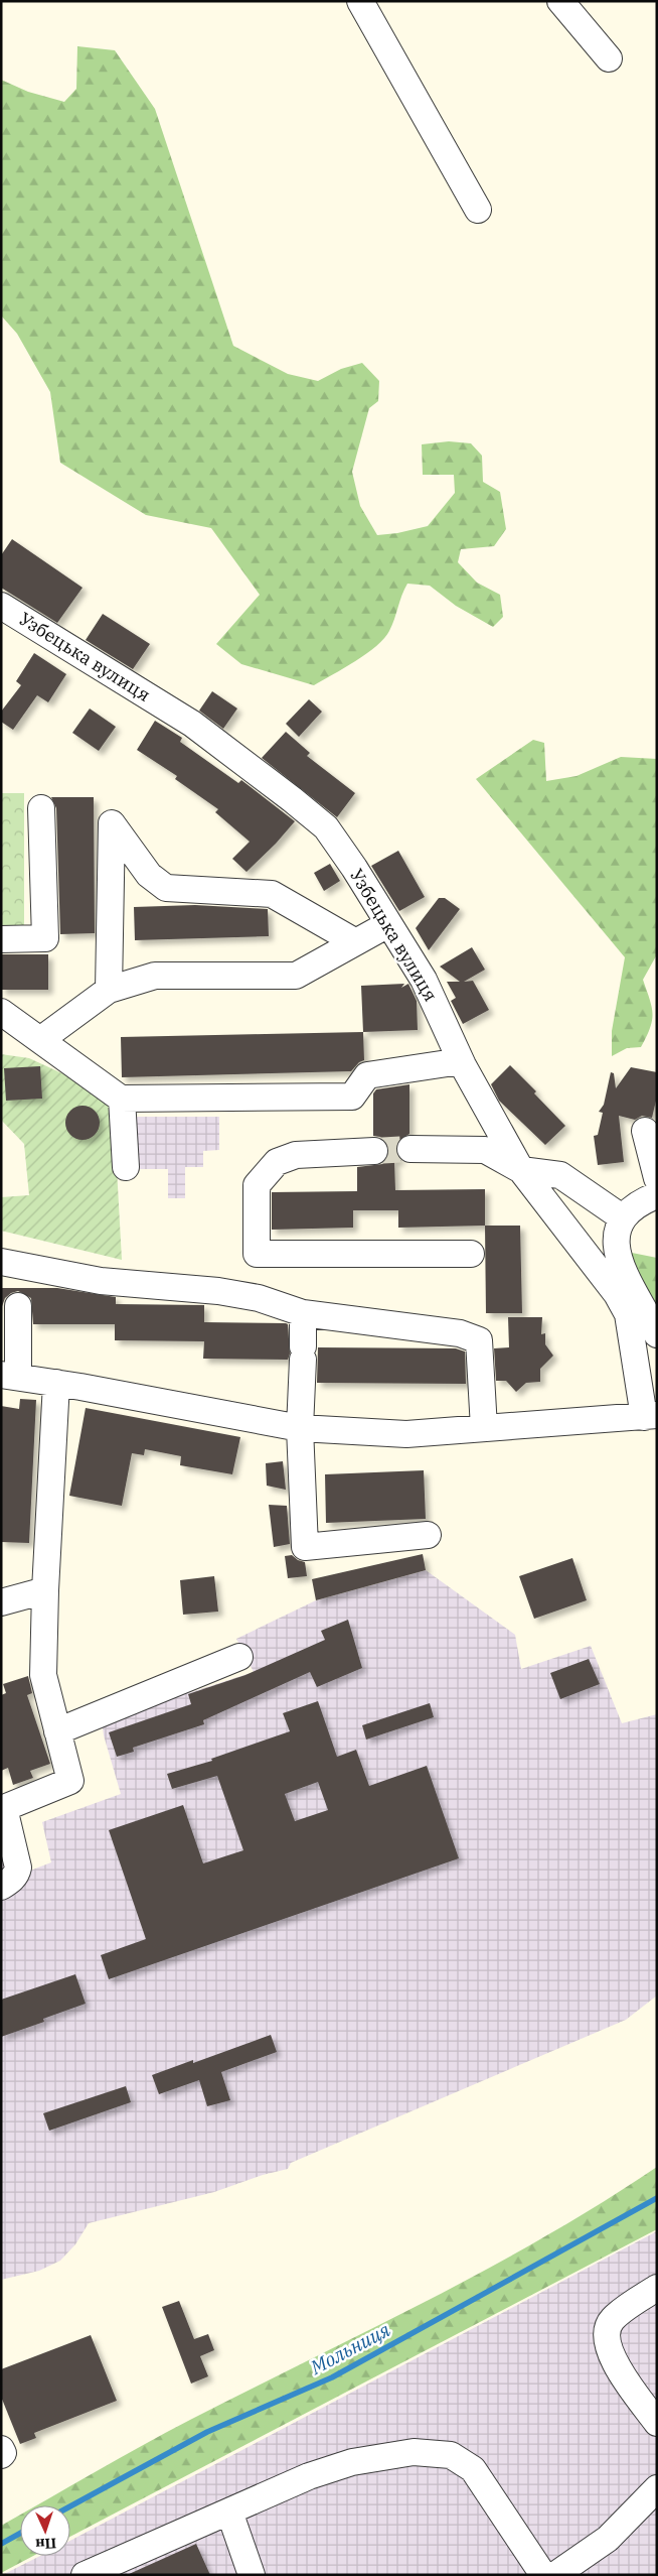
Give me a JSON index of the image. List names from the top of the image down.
{
  "streets": {
    "street": ["Узбецька вулиця"]
  },
  "water": ["Мольниця"],
  "north": "bottom"
}
